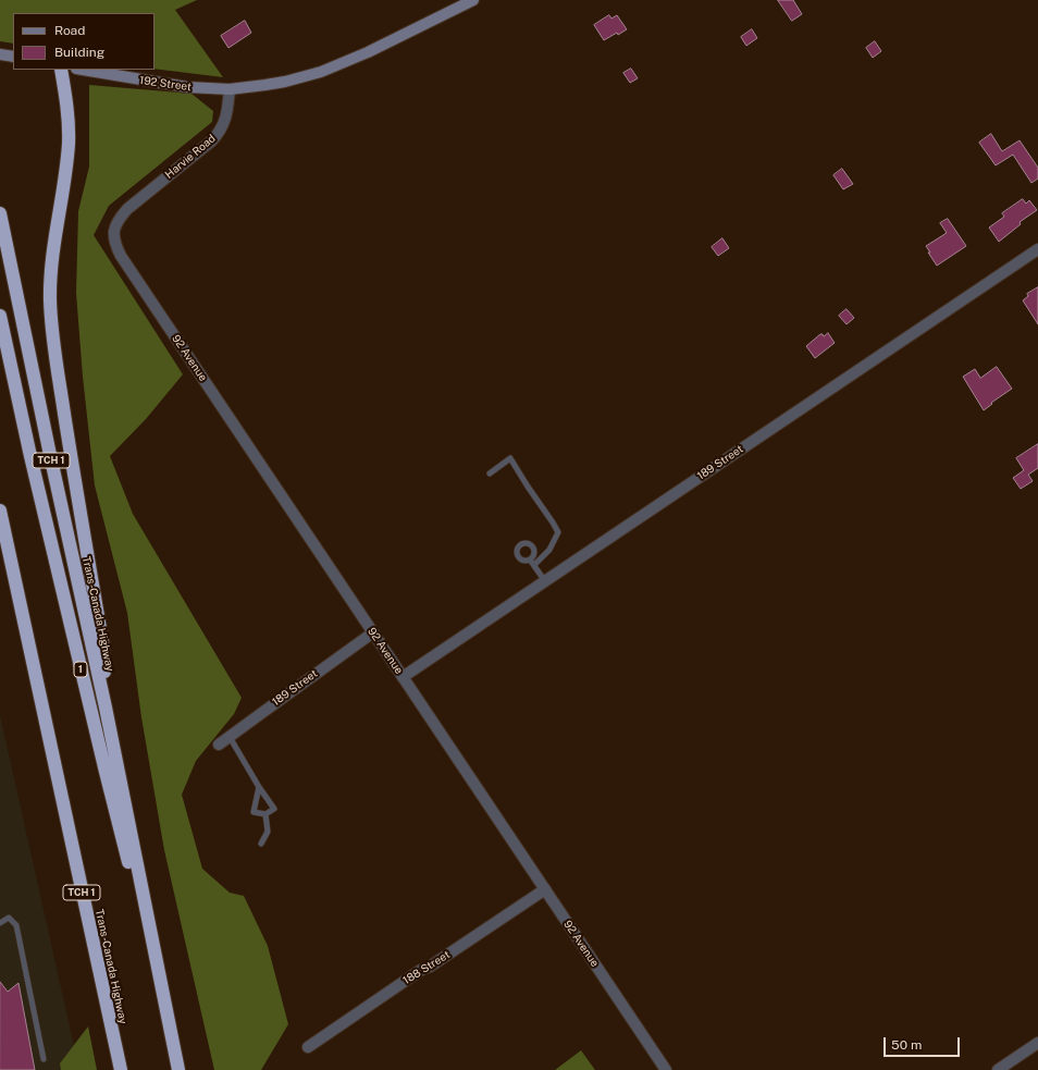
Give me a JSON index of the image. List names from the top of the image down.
{
  "streets": {
    "highway": ["TCH 1", "Trans-Canada Highway", "1"],
    "main road": ["192 Street"],
    "street": [
      "Harvie Road",
      "92 Avenue",
      "189 Street",
      "188 Street"
    ]
  },
  "crossings": [
    ["192 Street", "Harvie Road"],
    ["Harvie Road", "92 Avenue"],
    ["92 Avenue", "189 Street"],
    ["92 Avenue", "188 Street"]
  ],
  "legend": ["Road", "Building"],
  "scale_bar": "50 m"
}
